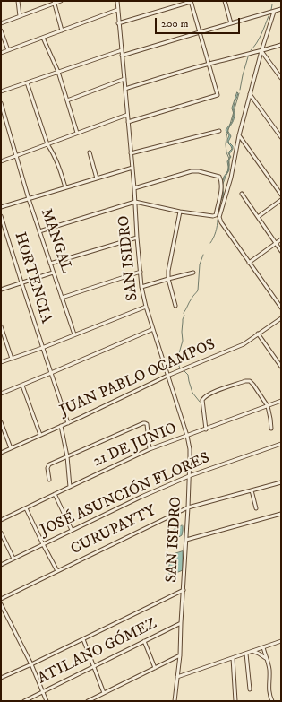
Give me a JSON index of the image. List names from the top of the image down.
{
  "streets": {
    "street": [
      "MANGAL",
      "SAN ISIDRO",
      "HORTENCIA",
      "JUAN PABLO OCAMPOS",
      "21 DE JUNIO",
      "JOSÉ ASUNCIÓN FLORES",
      "CURUPAYTY",
      "ATILANO GÓMEZ"
    ]
  },
  "crossings": [
    ["SAN ISIDRO", "JUAN PABLO OCAMPOS"],
    ["SAN ISIDRO", "21 DE JUNIO"],
    ["SAN ISIDRO", "JOSÉ ASUNCIÓN FLORES"],
    ["SAN ISIDRO", "CURUPAYTY"],
    ["SAN ISIDRO", "ATILANO GÓMEZ"],
    ["HORTENCIA", "JUAN PABLO OCAMPOS"]
  ],
  "scale_bar": "200 m"
}
